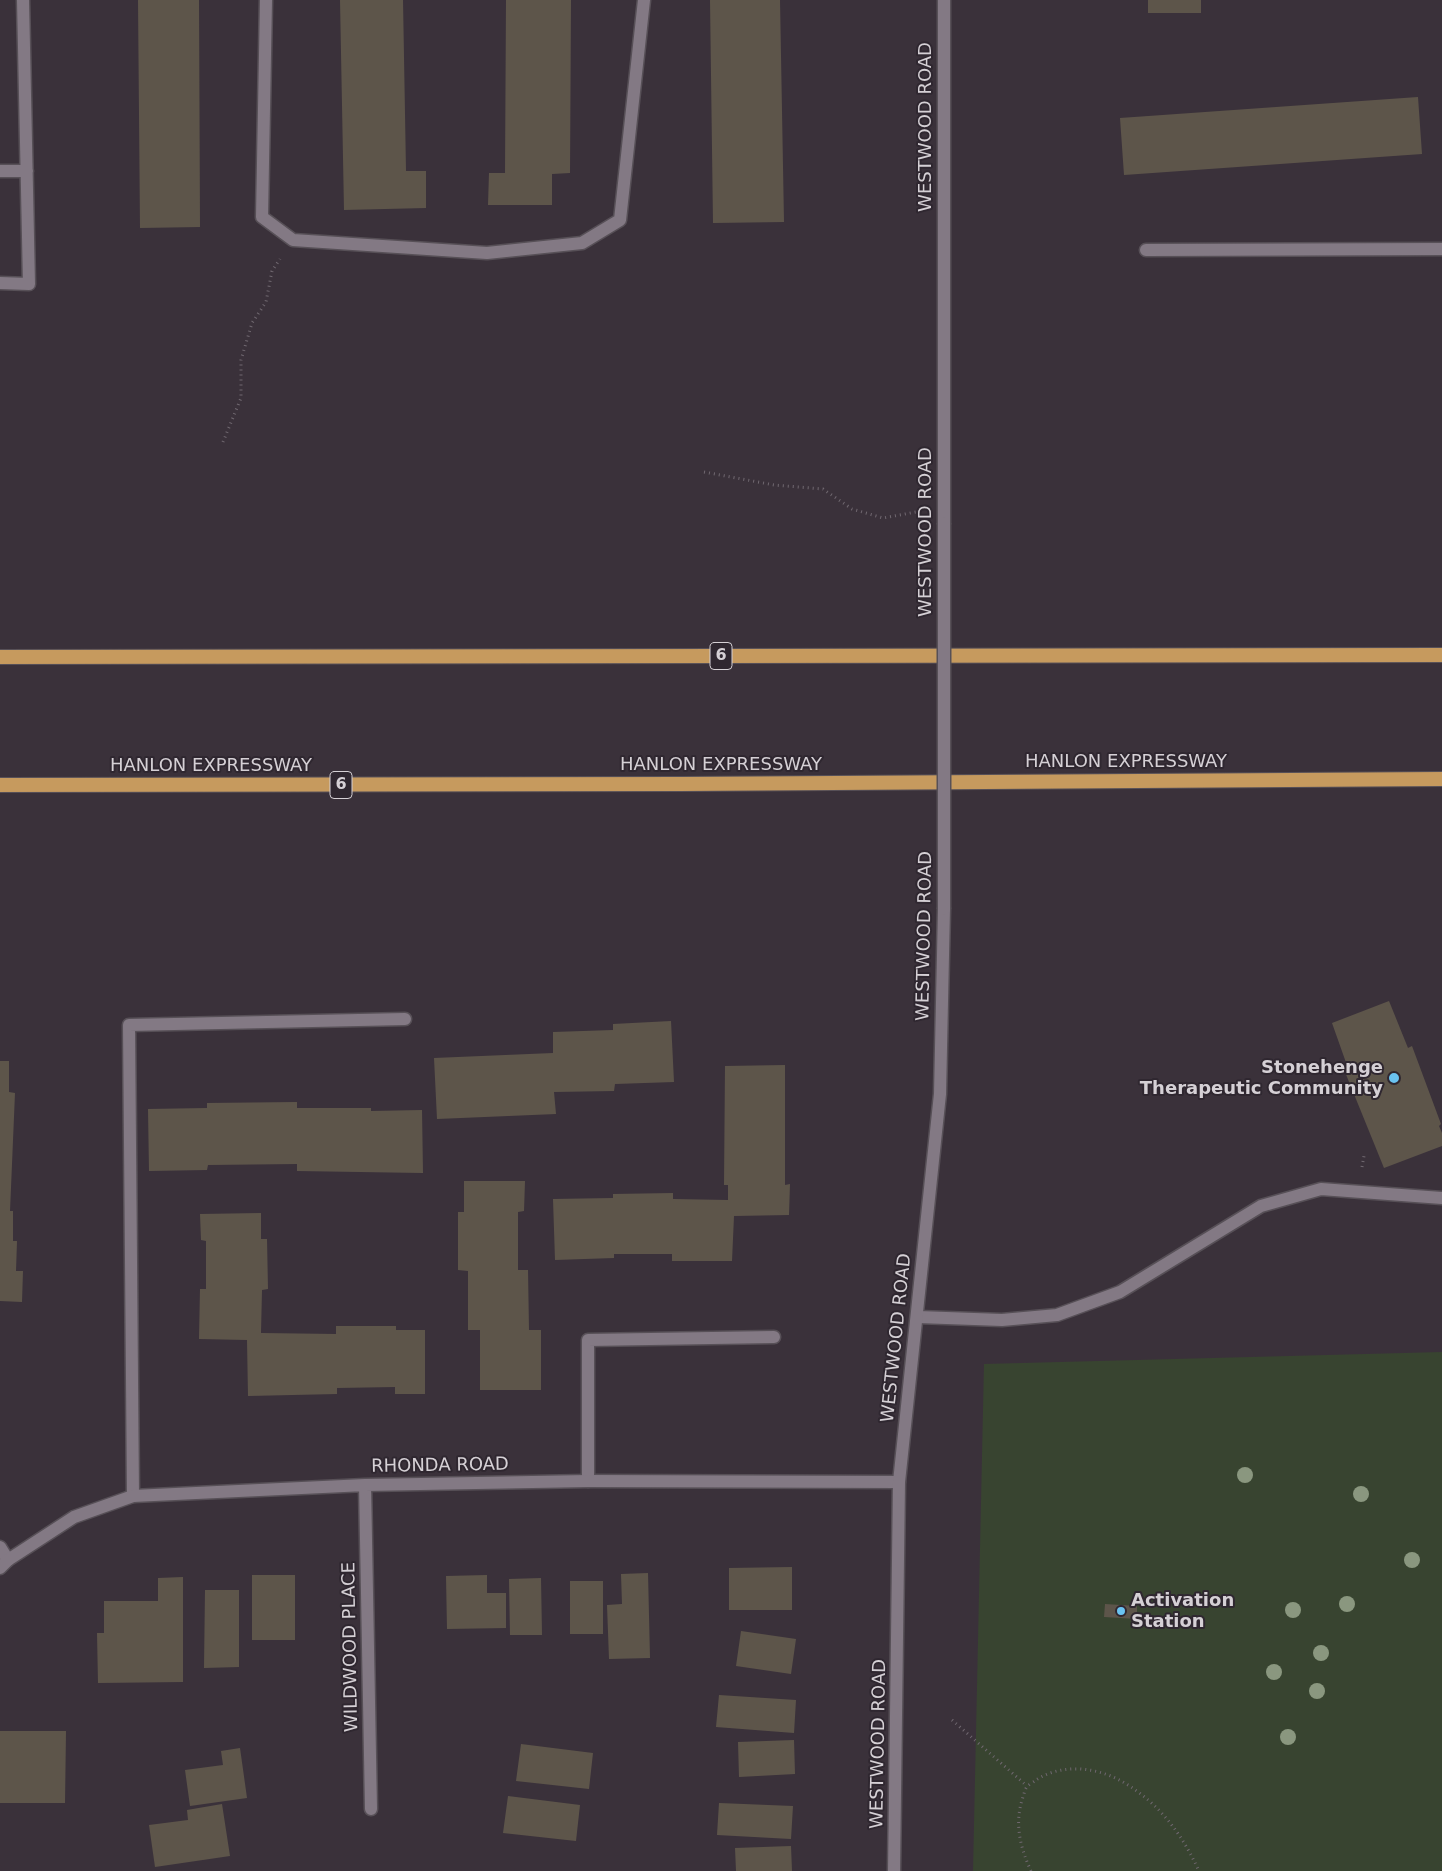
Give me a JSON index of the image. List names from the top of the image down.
{
  "streets": {
    "highway": ["6", "HANLON EXPRESSWAY"],
    "street": ["WESTWOOD ROAD", "RHONDA ROAD", "WILDWOOD PLACE"]
  },
  "crossings": [
    ["WESTWOOD ROAD", "RHONDA ROAD"],
    ["RHONDA ROAD", "WILDWOOD PLACE"]
  ],
  "places": ["Stonehenge Therapeutic Community", "Activation Station"]
}
